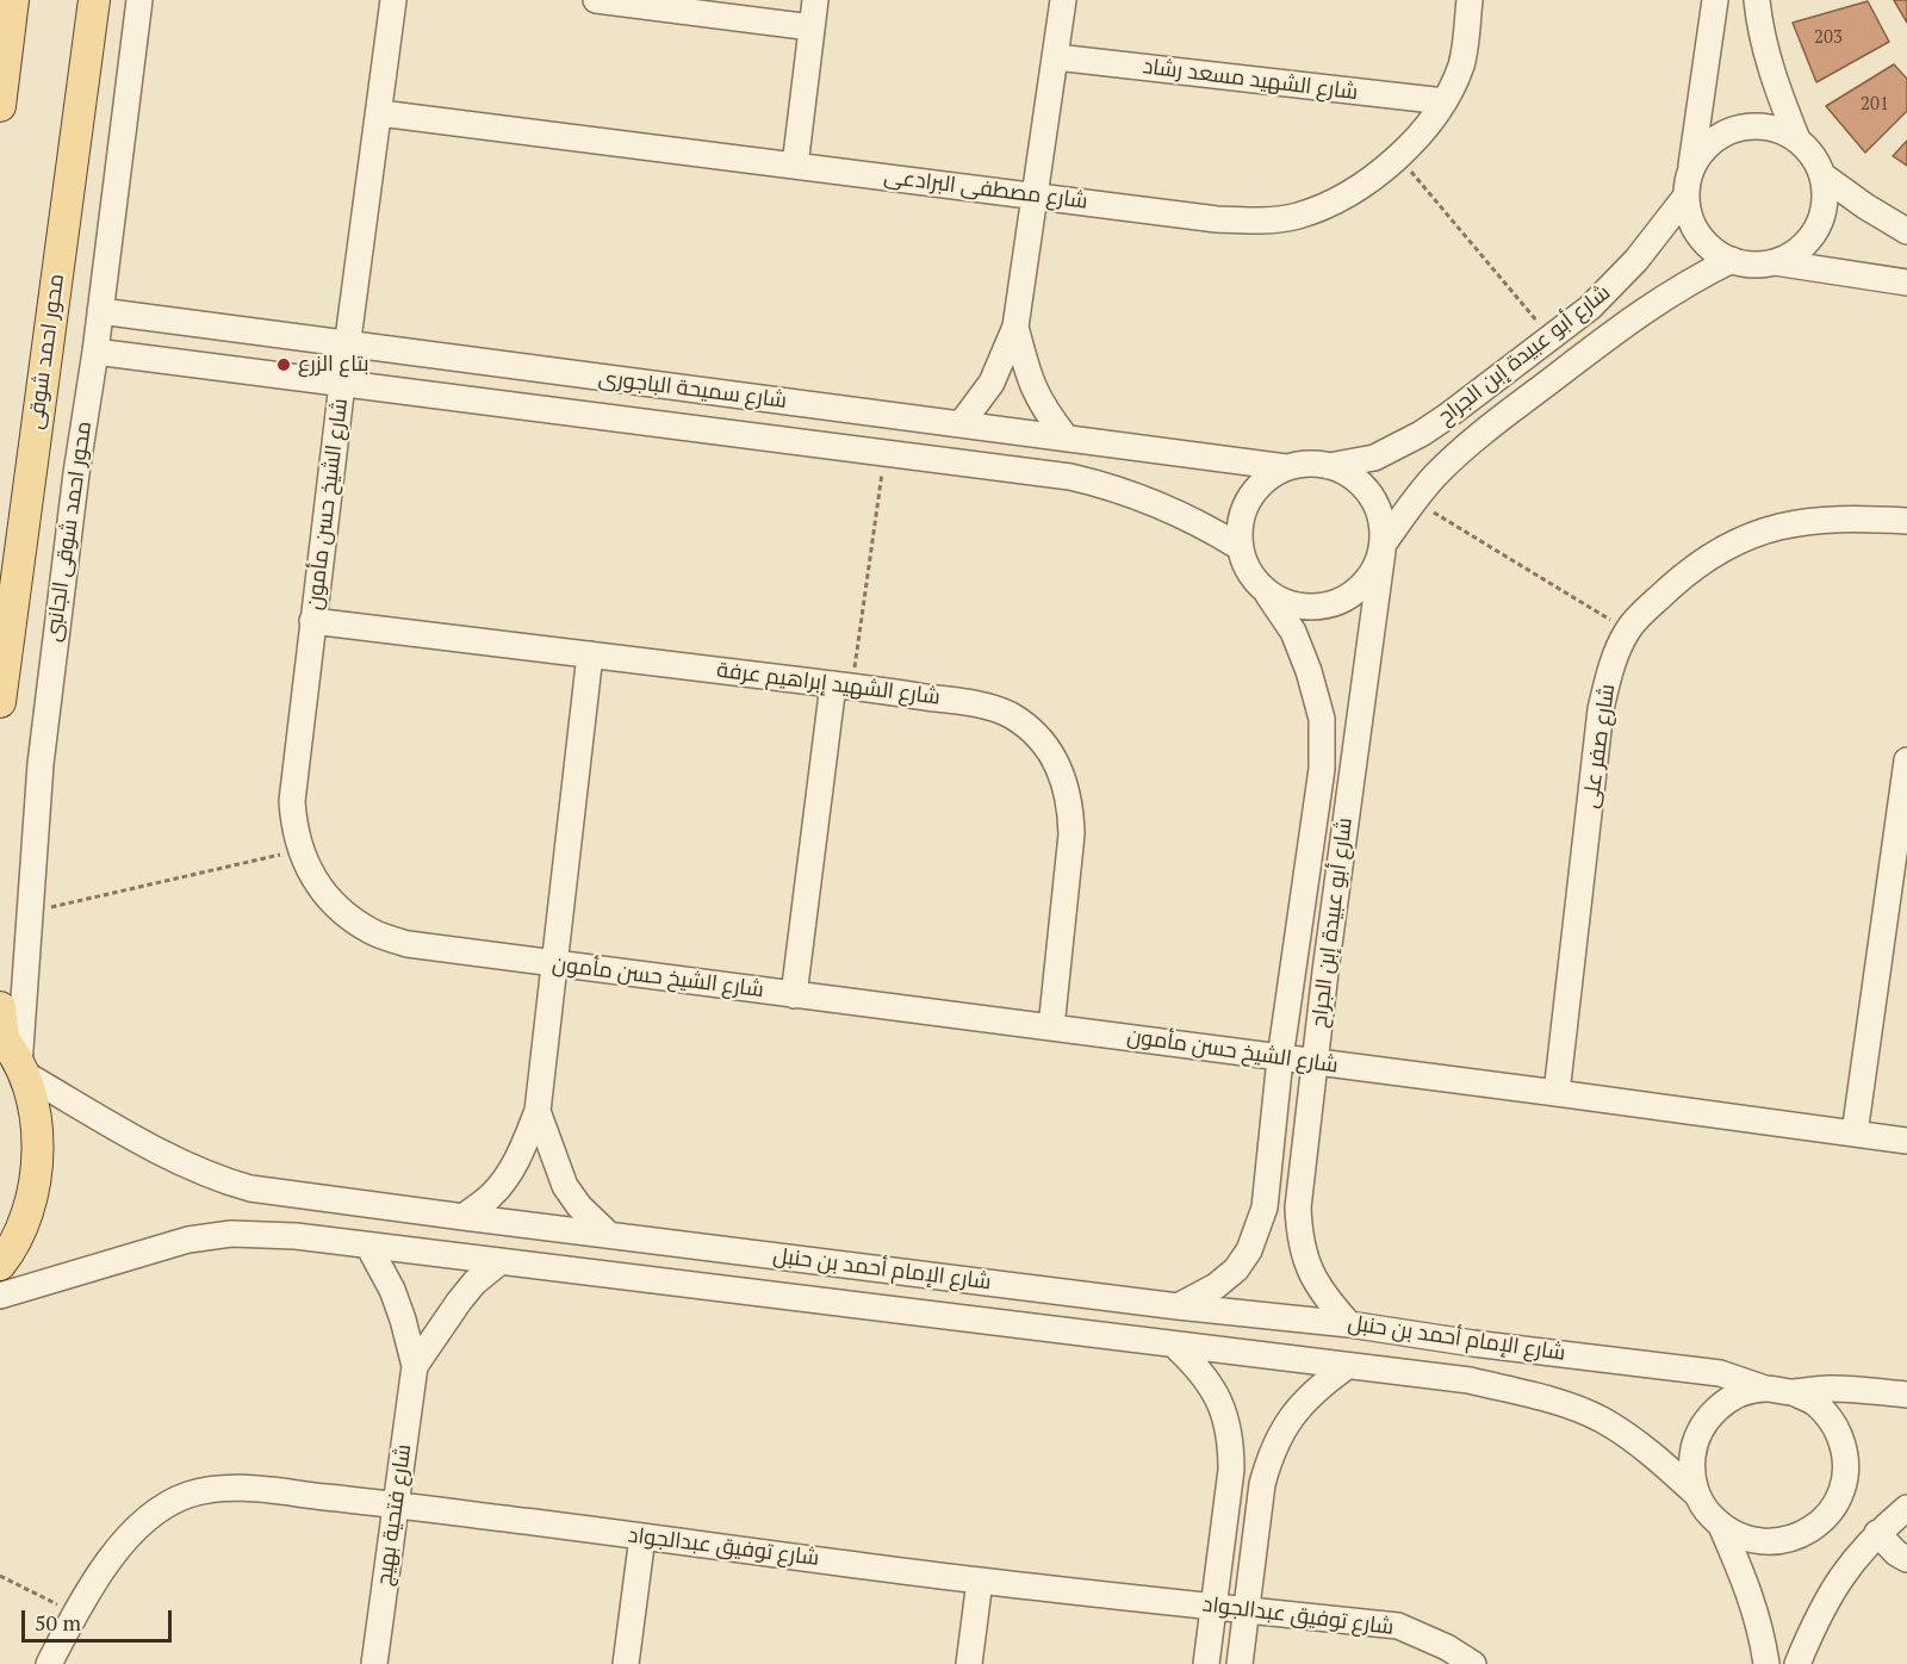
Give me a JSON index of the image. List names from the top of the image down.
{
  "streets": {
    "main road": ["محور احمد شوقى"],
    "street": [
      "شارع الشهيد مسعد رشاد",
      "شارع مصطفى البرادعى",
      "شارع أبو عبيدة إبن الجراح",
      "شارع سميحة الباجورى",
      "شارع الشيخ حسن مأمون",
      "محور احمد شوقى الجانبى",
      "شارع الشهيد إبراهيم عرفة",
      "شارع صفر على",
      "شارع الإمام أحمد بن حنبل",
      "شارع فتحية بهيج",
      "شارع توفيق عبدالجواد"
    ]
  },
  "crossings": [
    ["شارع الشهيد مسعد رشاد", "شارع مصطفى البرادعى"],
    ["شارع مصطفى البرادعى", "شارع الشيخ حسن مأمون"],
    ["شارع أبو عبيدة إبن الجراح", "شارع سميحة الباجورى"],
    ["شارع أبو عبيدة إبن الجراح", "شارع الشيخ حسن مأمون"],
    ["شارع أبو عبيدة إبن الجراح", "شارع الإمام أحمد بن حنبل"],
    ["شارع سميحة الباجورى", "شارع الشيخ حسن مأمون"],
    ["شارع سميحة الباجورى", "محور احمد شوقى الجانبى"],
    ["شارع الشيخ حسن مأمون", "شارع الشهيد إبراهيم عرفة"],
    ["شارع الشيخ حسن مأمون", "شارع صفر على"],
    ["محور احمد شوقى الجانبى", "شارع الإمام أحمد بن حنبل"],
    ["شارع الإمام أحمد بن حنبل", "شارع فتحية بهيج"],
    ["شارع فتحية بهيج", "شارع توفيق عبدالجواد"]
  ],
  "places": ["بتاع الزرع"],
  "house_numbers": ["203", "201"],
  "scale_bar": "50 m"
}
